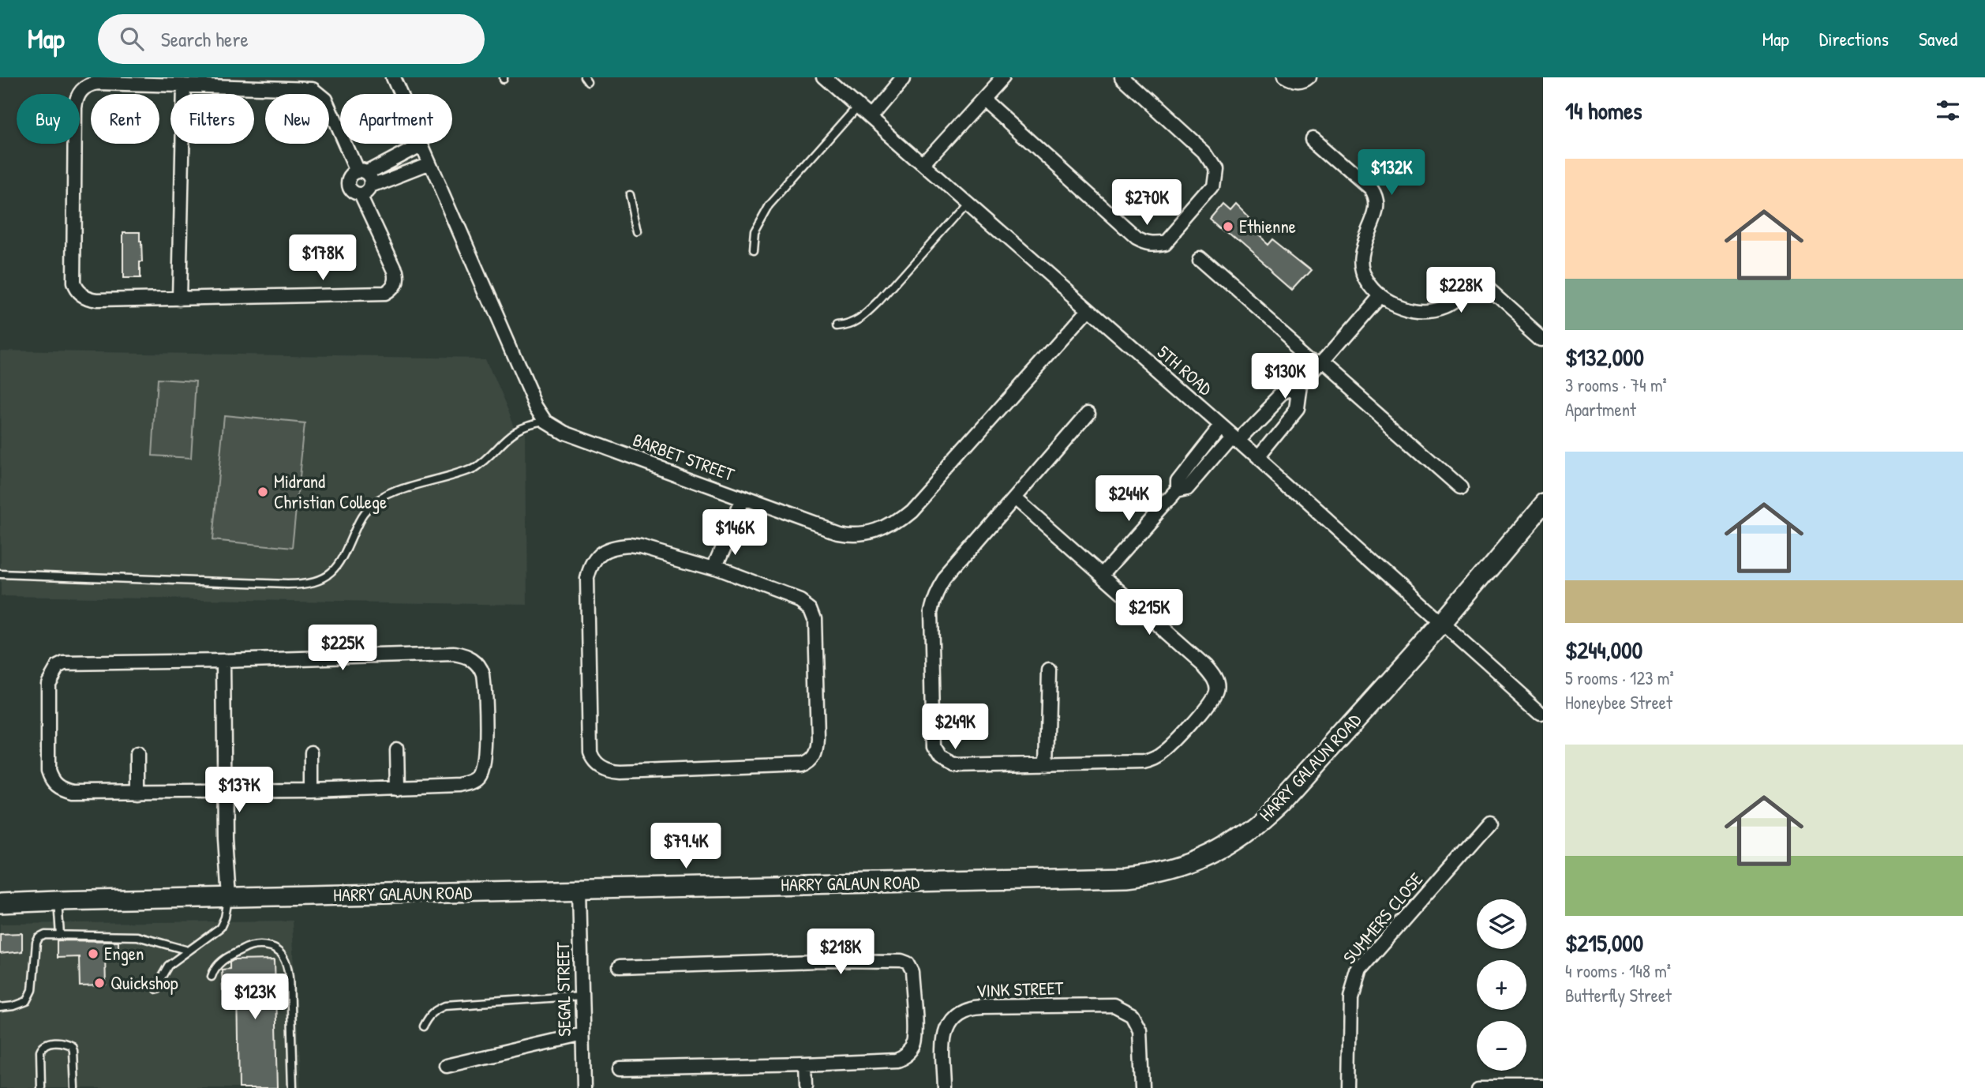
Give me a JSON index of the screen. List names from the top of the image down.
{
  "streets": {
    "main road": ["HARRY GALAUN ROAD"],
    "street": [
      "5TH ROAD",
      "BARBET STREET",
      "SUMMERS CLOSE",
      "SEGAL STREET",
      "VINK STREET"
    ]
  },
  "crossings": [
    ["5TH ROAD", "BARBET STREET"],
    ["5TH ROAD", "HARRY GALAUN ROAD"],
    ["HARRY GALAUN ROAD", "SEGAL STREET"]
  ],
  "places": [
    "Ethienne",
    "Midrand Christian College",
    "Engen",
    "Quickshop"
  ],
  "page": {
    "header": "Map",
    "search": "Search here",
    "nav": ["Map", "Directions", "Saved"],
    "heading": "14 homes",
    "chip": [
      "Buy",
      "Rent",
      "Filters",
      "New",
      "Apartment"
    ],
    "list": [
      {
        "name": "$132,000",
        "note": "3 rooms · 74 m² · Apartment"
      },
      {
        "name": "$244,000",
        "note": "5 rooms · 123 m² · Honeybee Street"
      },
      {
        "name": "$215,000",
        "note": "4 rooms · 148 m² · Butterfly Street"
      }
    ],
    "price": [
      "$132K",
      "$270K",
      "$178K",
      "$228K",
      "$130K",
      "$244K",
      "$146K",
      "$215K",
      "$225K",
      "$249K",
      "$137K",
      "$79.4K",
      "$218K",
      "$123K"
    ],
    "map_buttons": ["+", "−"]
  }
}
